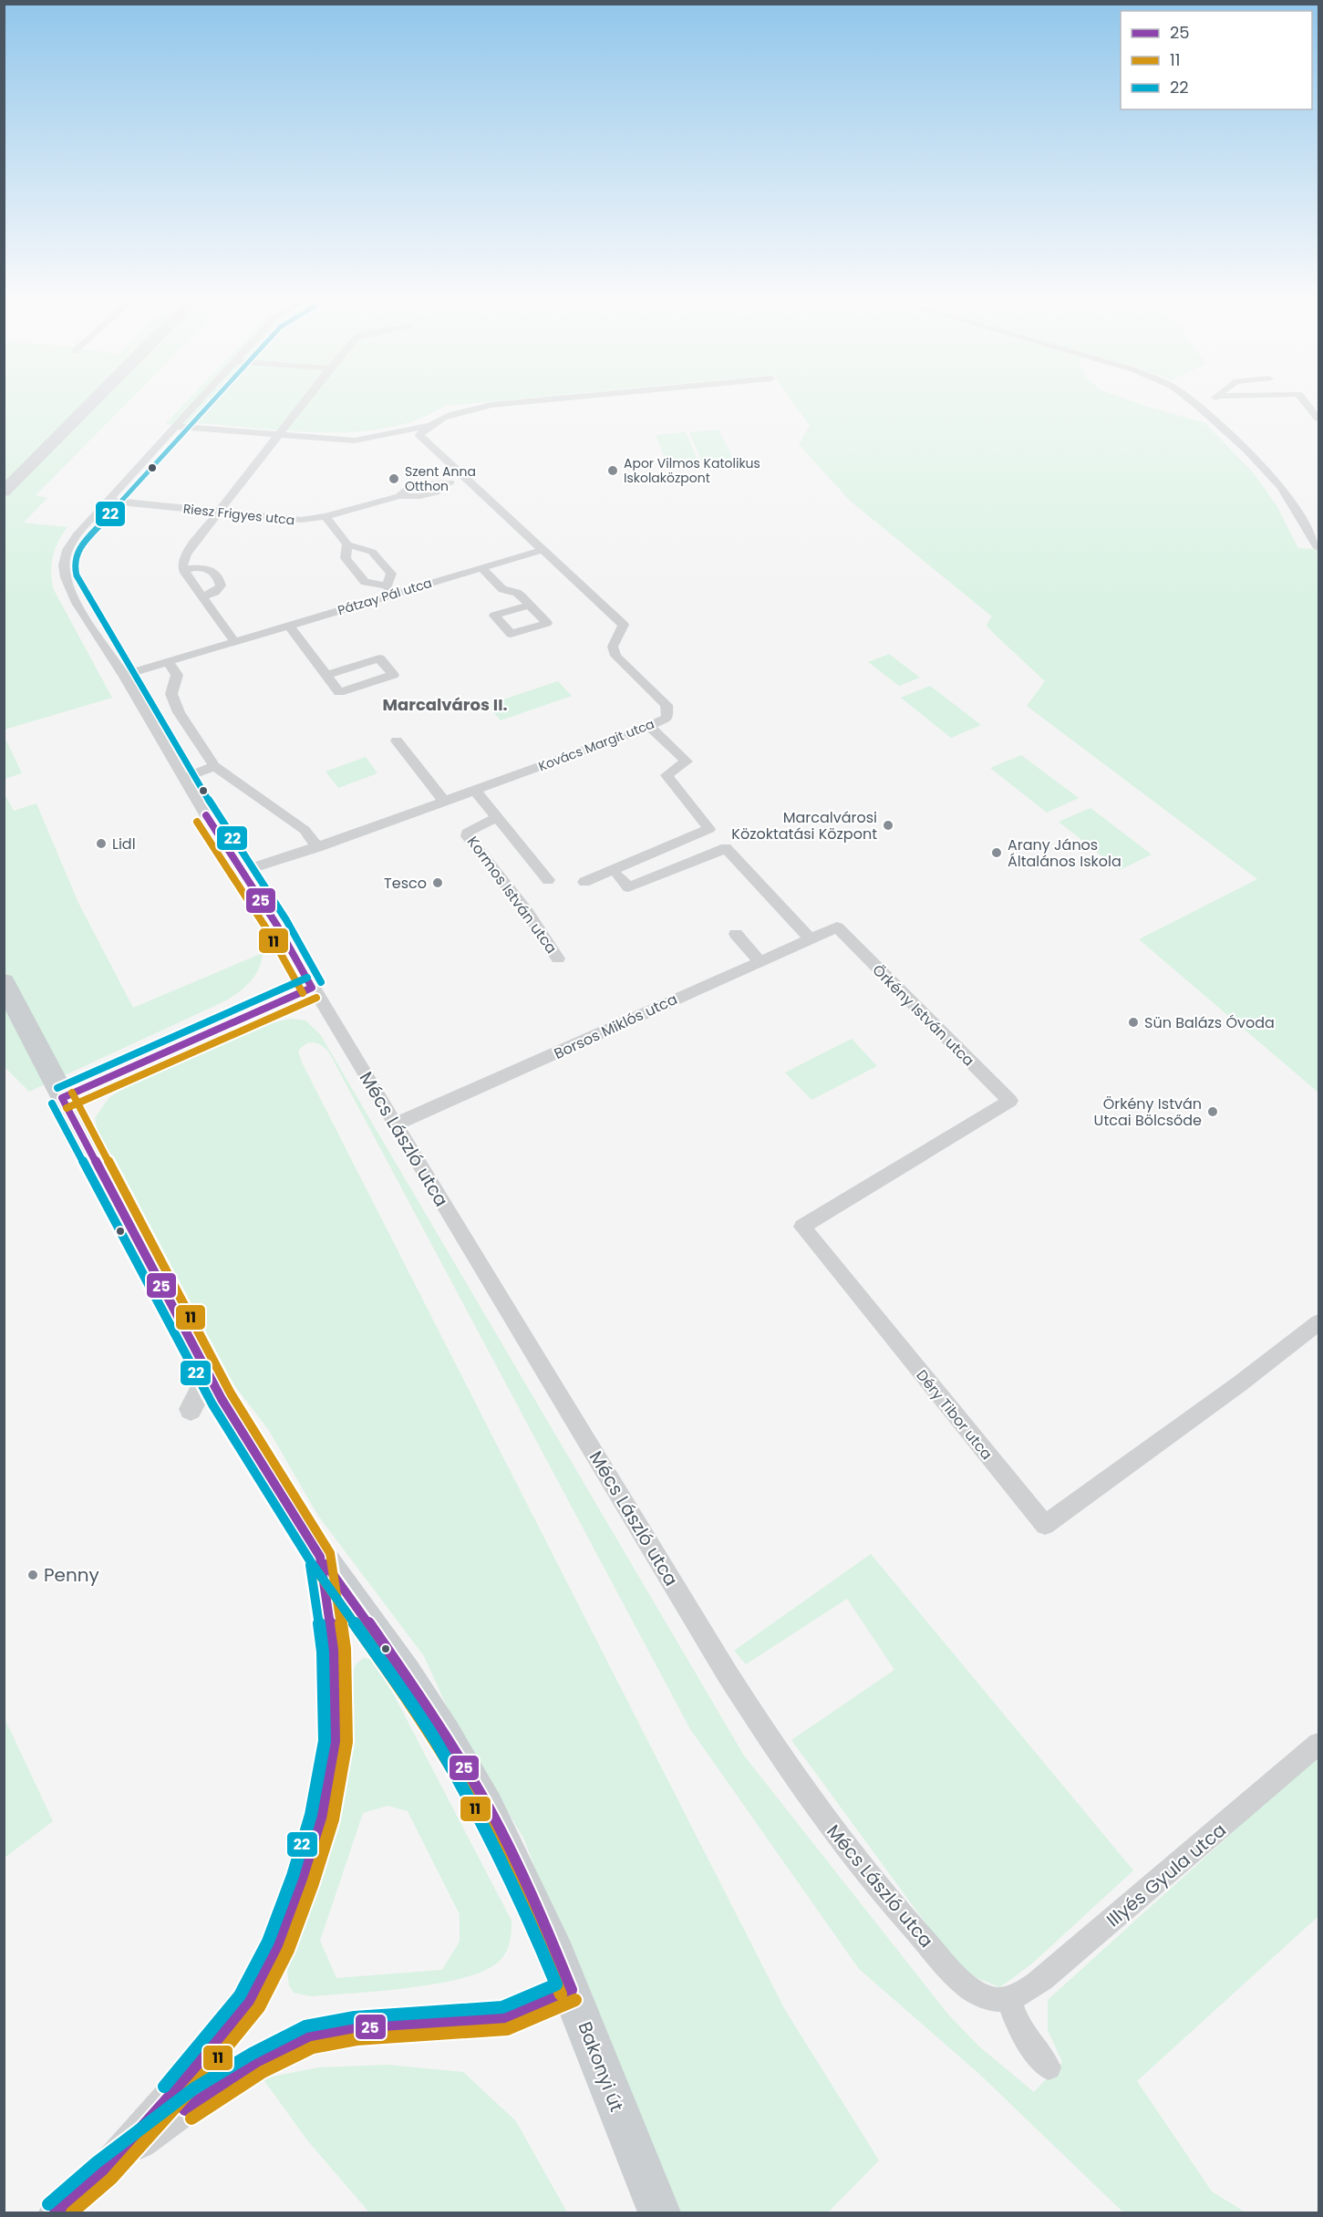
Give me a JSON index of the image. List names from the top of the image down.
{
  "streets": {
    "main road": ["Bakonyi út"],
    "street": [
      "Riesz Frigyes utca",
      "Pátzay Pál utca",
      "Kovács Margit utca",
      "Kormos István utca",
      "Örkény István utca",
      "Borsos Miklós utca",
      "Mécs László utca",
      "Déry Tibor utca",
      "Illyés Gyula utca"
    ]
  },
  "crossings": [
    ["Riesz Frigyes utca", "Mécs László utca"],
    ["Pátzay Pál utca", "Kovács Margit utca"],
    ["Pátzay Pál utca", "Mécs László utca"],
    ["Kovács Margit utca", "Mécs László utca"],
    ["Örkény István utca", "Borsos Miklós utca"],
    ["Örkény István utca", "Déry Tibor utca"],
    ["Borsos Miklós utca", "Mécs László utca"],
    ["Mécs László utca", "Illyés Gyula utca"]
  ],
  "districts": ["Marcalváros II."],
  "places": [
    "Apor Vilmos Katolikus Iskolaközpont",
    "Szent Anna Otthon",
    "Marcalvárosi Közoktatási Központ",
    "Lidl",
    "Arany János Általános Iskola",
    "Tesco",
    "Sün Balázs Óvoda",
    "Örkény István Utcai Bölcsőde",
    "Penny"
  ],
  "lines": ["transit line 22", "transit line 25", "transit line 11"],
  "legend": ["25", "11", "22"]
}
